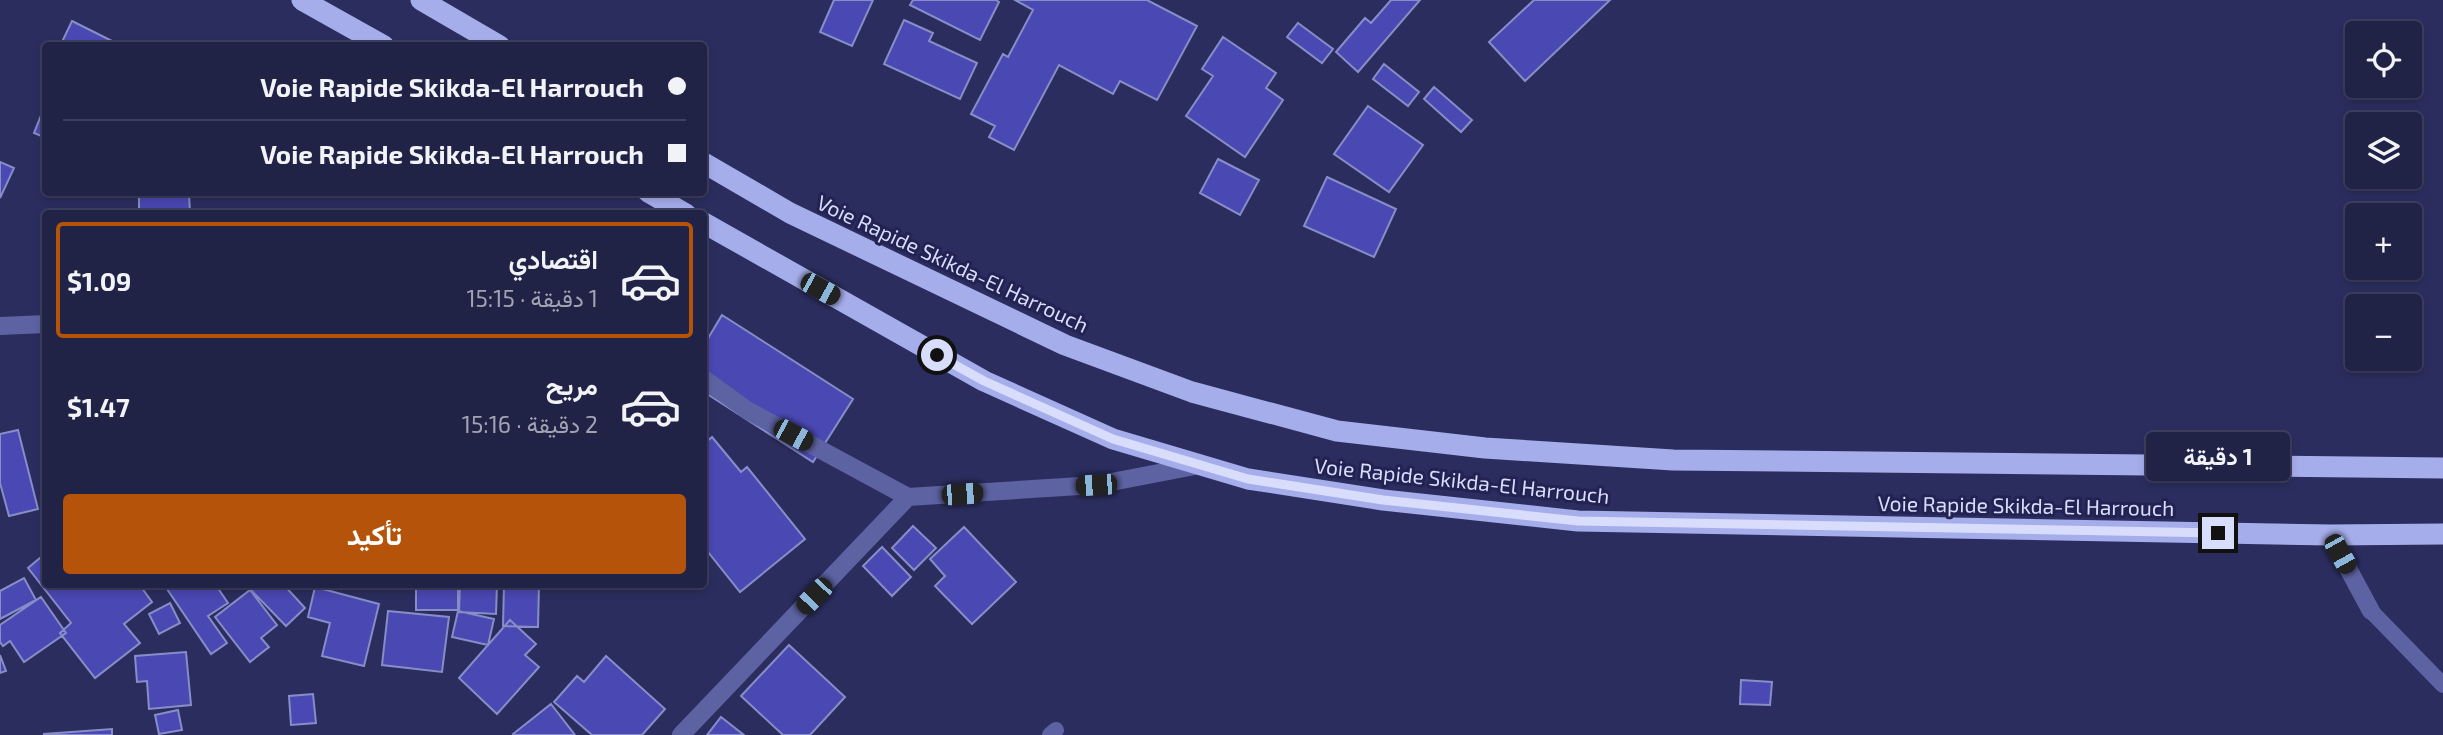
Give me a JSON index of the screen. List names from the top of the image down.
{
  "streets": {
    "highway": ["Voie Rapide Skikda-El Harrouch"]
  },
  "page": {
    "map_buttons": ["+", "−"],
    "banner": ["Voie Rapide Skikda-El Harrouch", "Voie Rapide Skikda-El Harrouch"],
    "list": [
      {
        "name": "اقتصادي",
        "note": "1 دقيقة · 15:15",
        "value": "$1.09"
      },
      {
        "name": "مريح",
        "note": "2 دقيقة · 15:16",
        "value": "$1.47"
      }
    ],
    "bubble": "1 دقيقة",
    "buttons": "تأكيد"
  }
}
